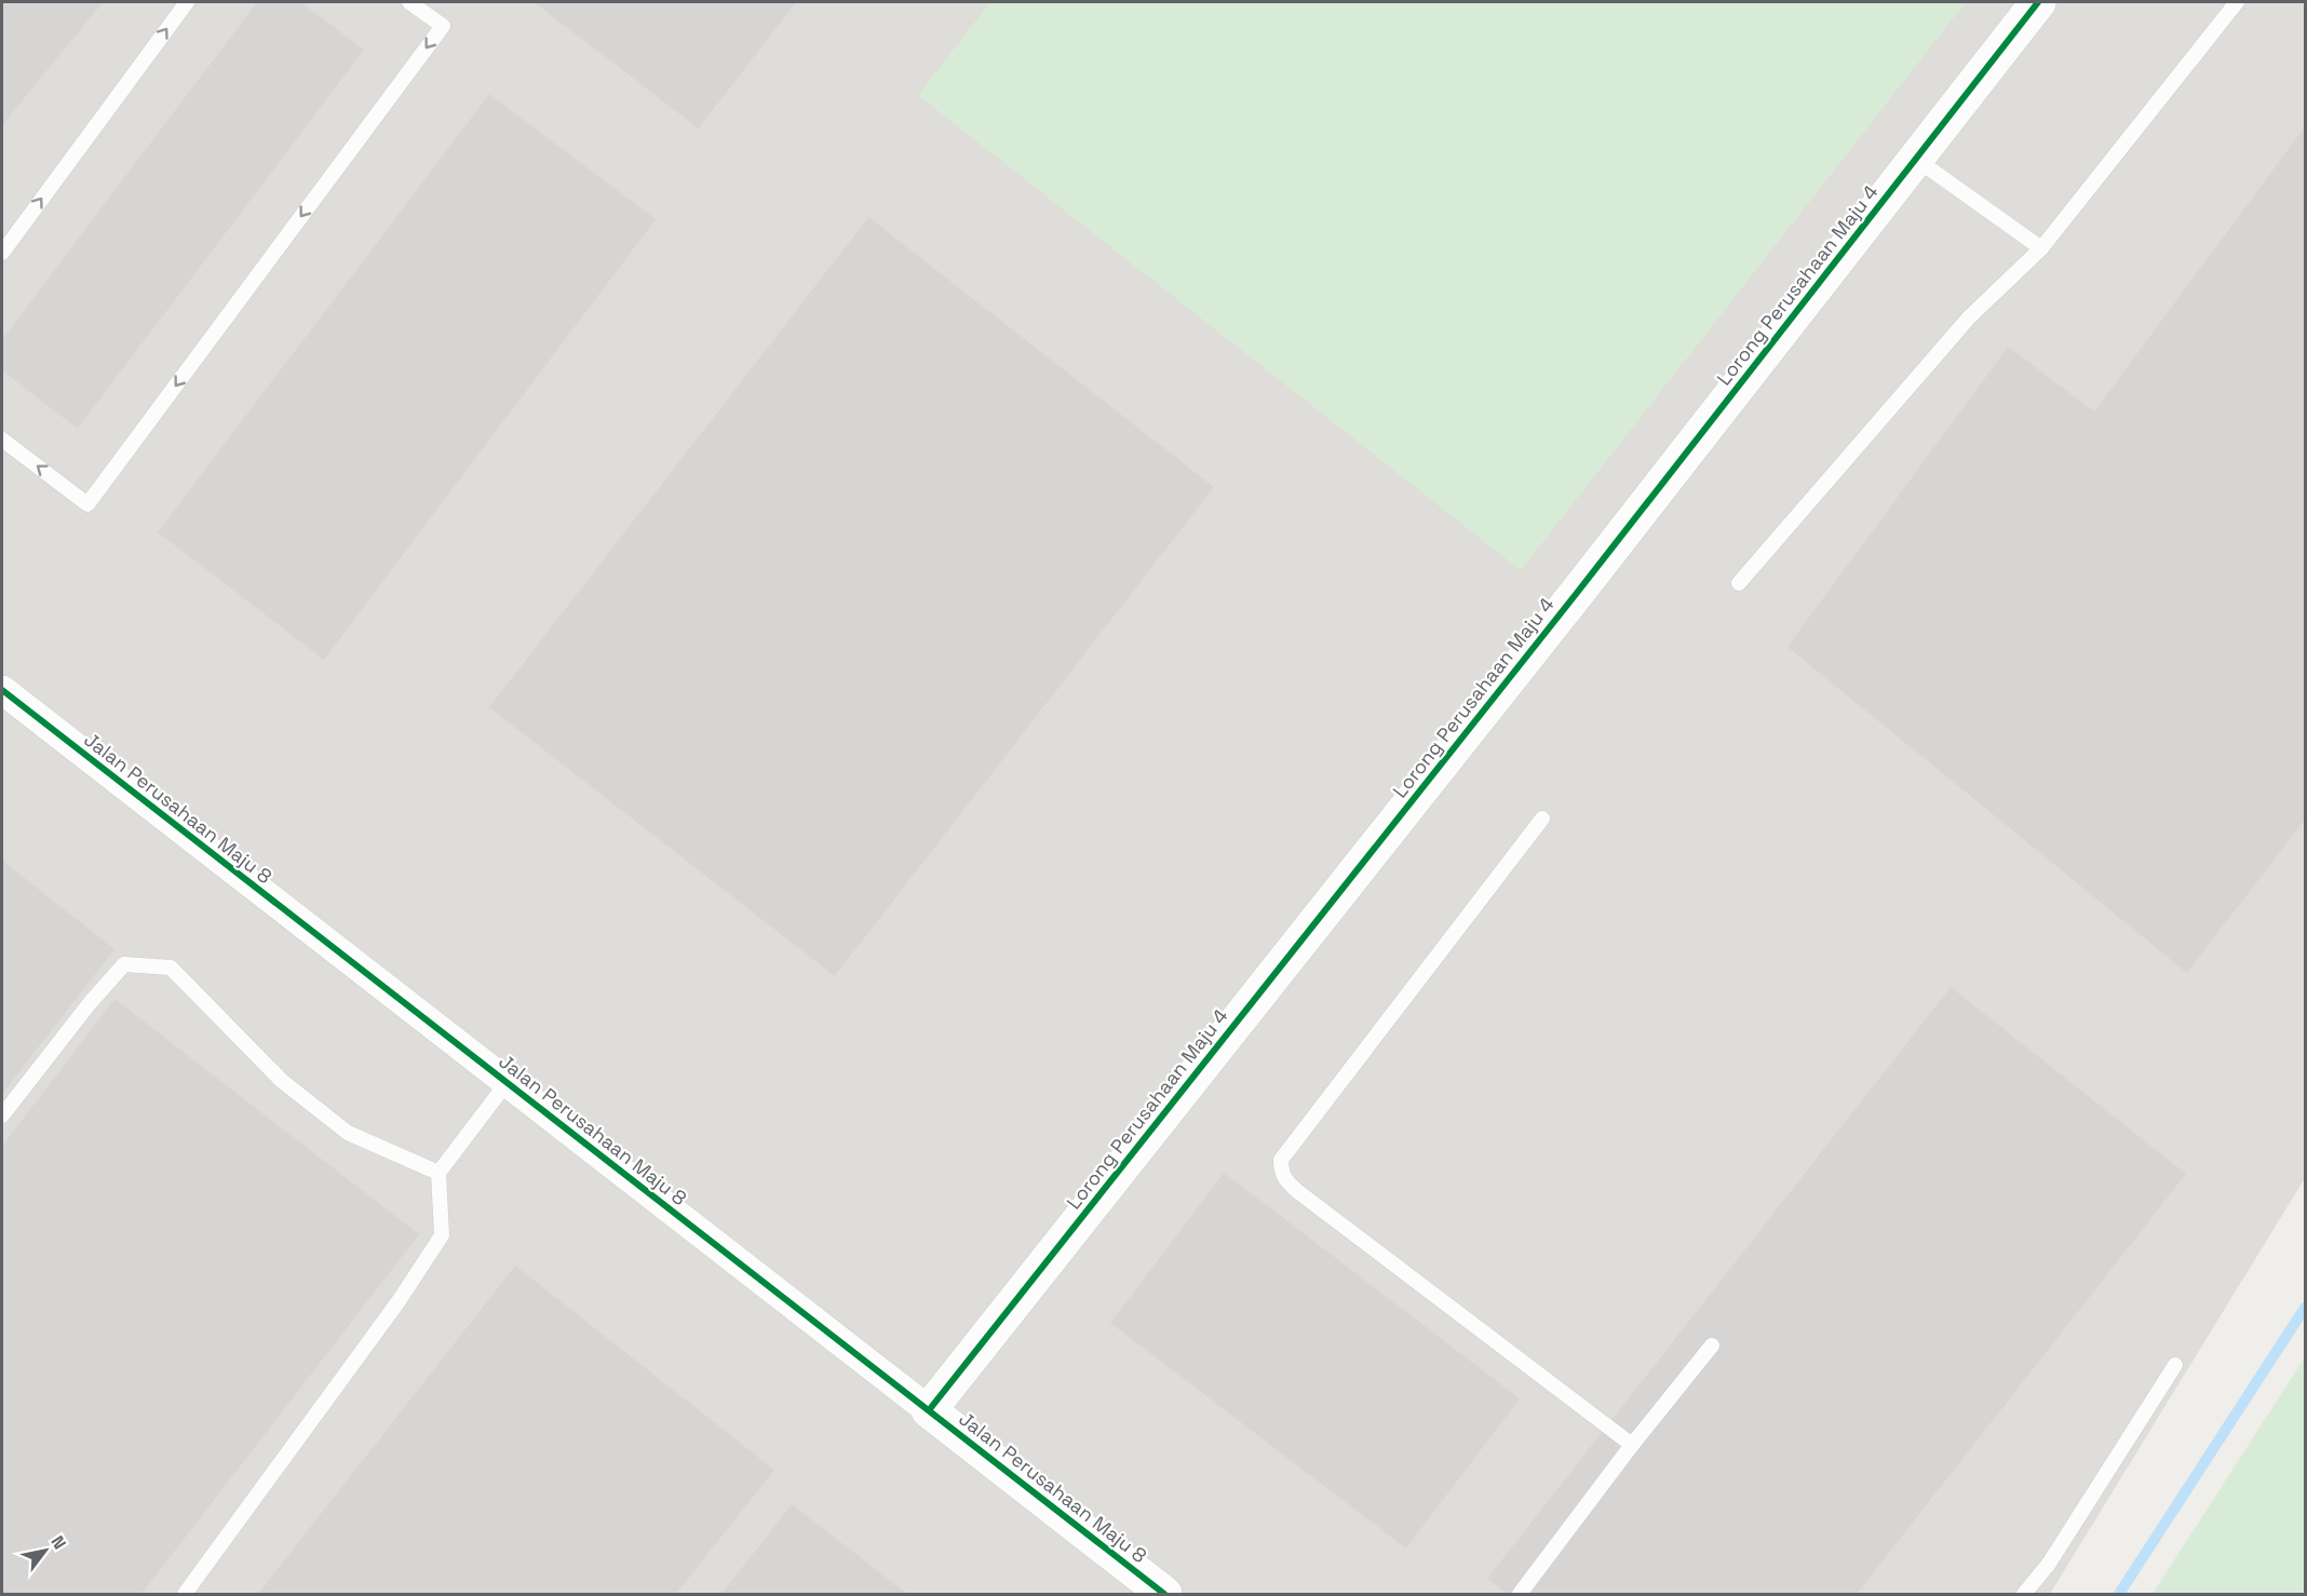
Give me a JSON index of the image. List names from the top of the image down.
{
  "streets": {
    "street": ["Lorong Perusahaan Maju 4", "Jalan Perusahaan Maju 8"]
  },
  "crossings": [
    ["Lorong Perusahaan Maju 4", "Jalan Perusahaan Maju 8"]
  ],
  "north": "top right"
}
